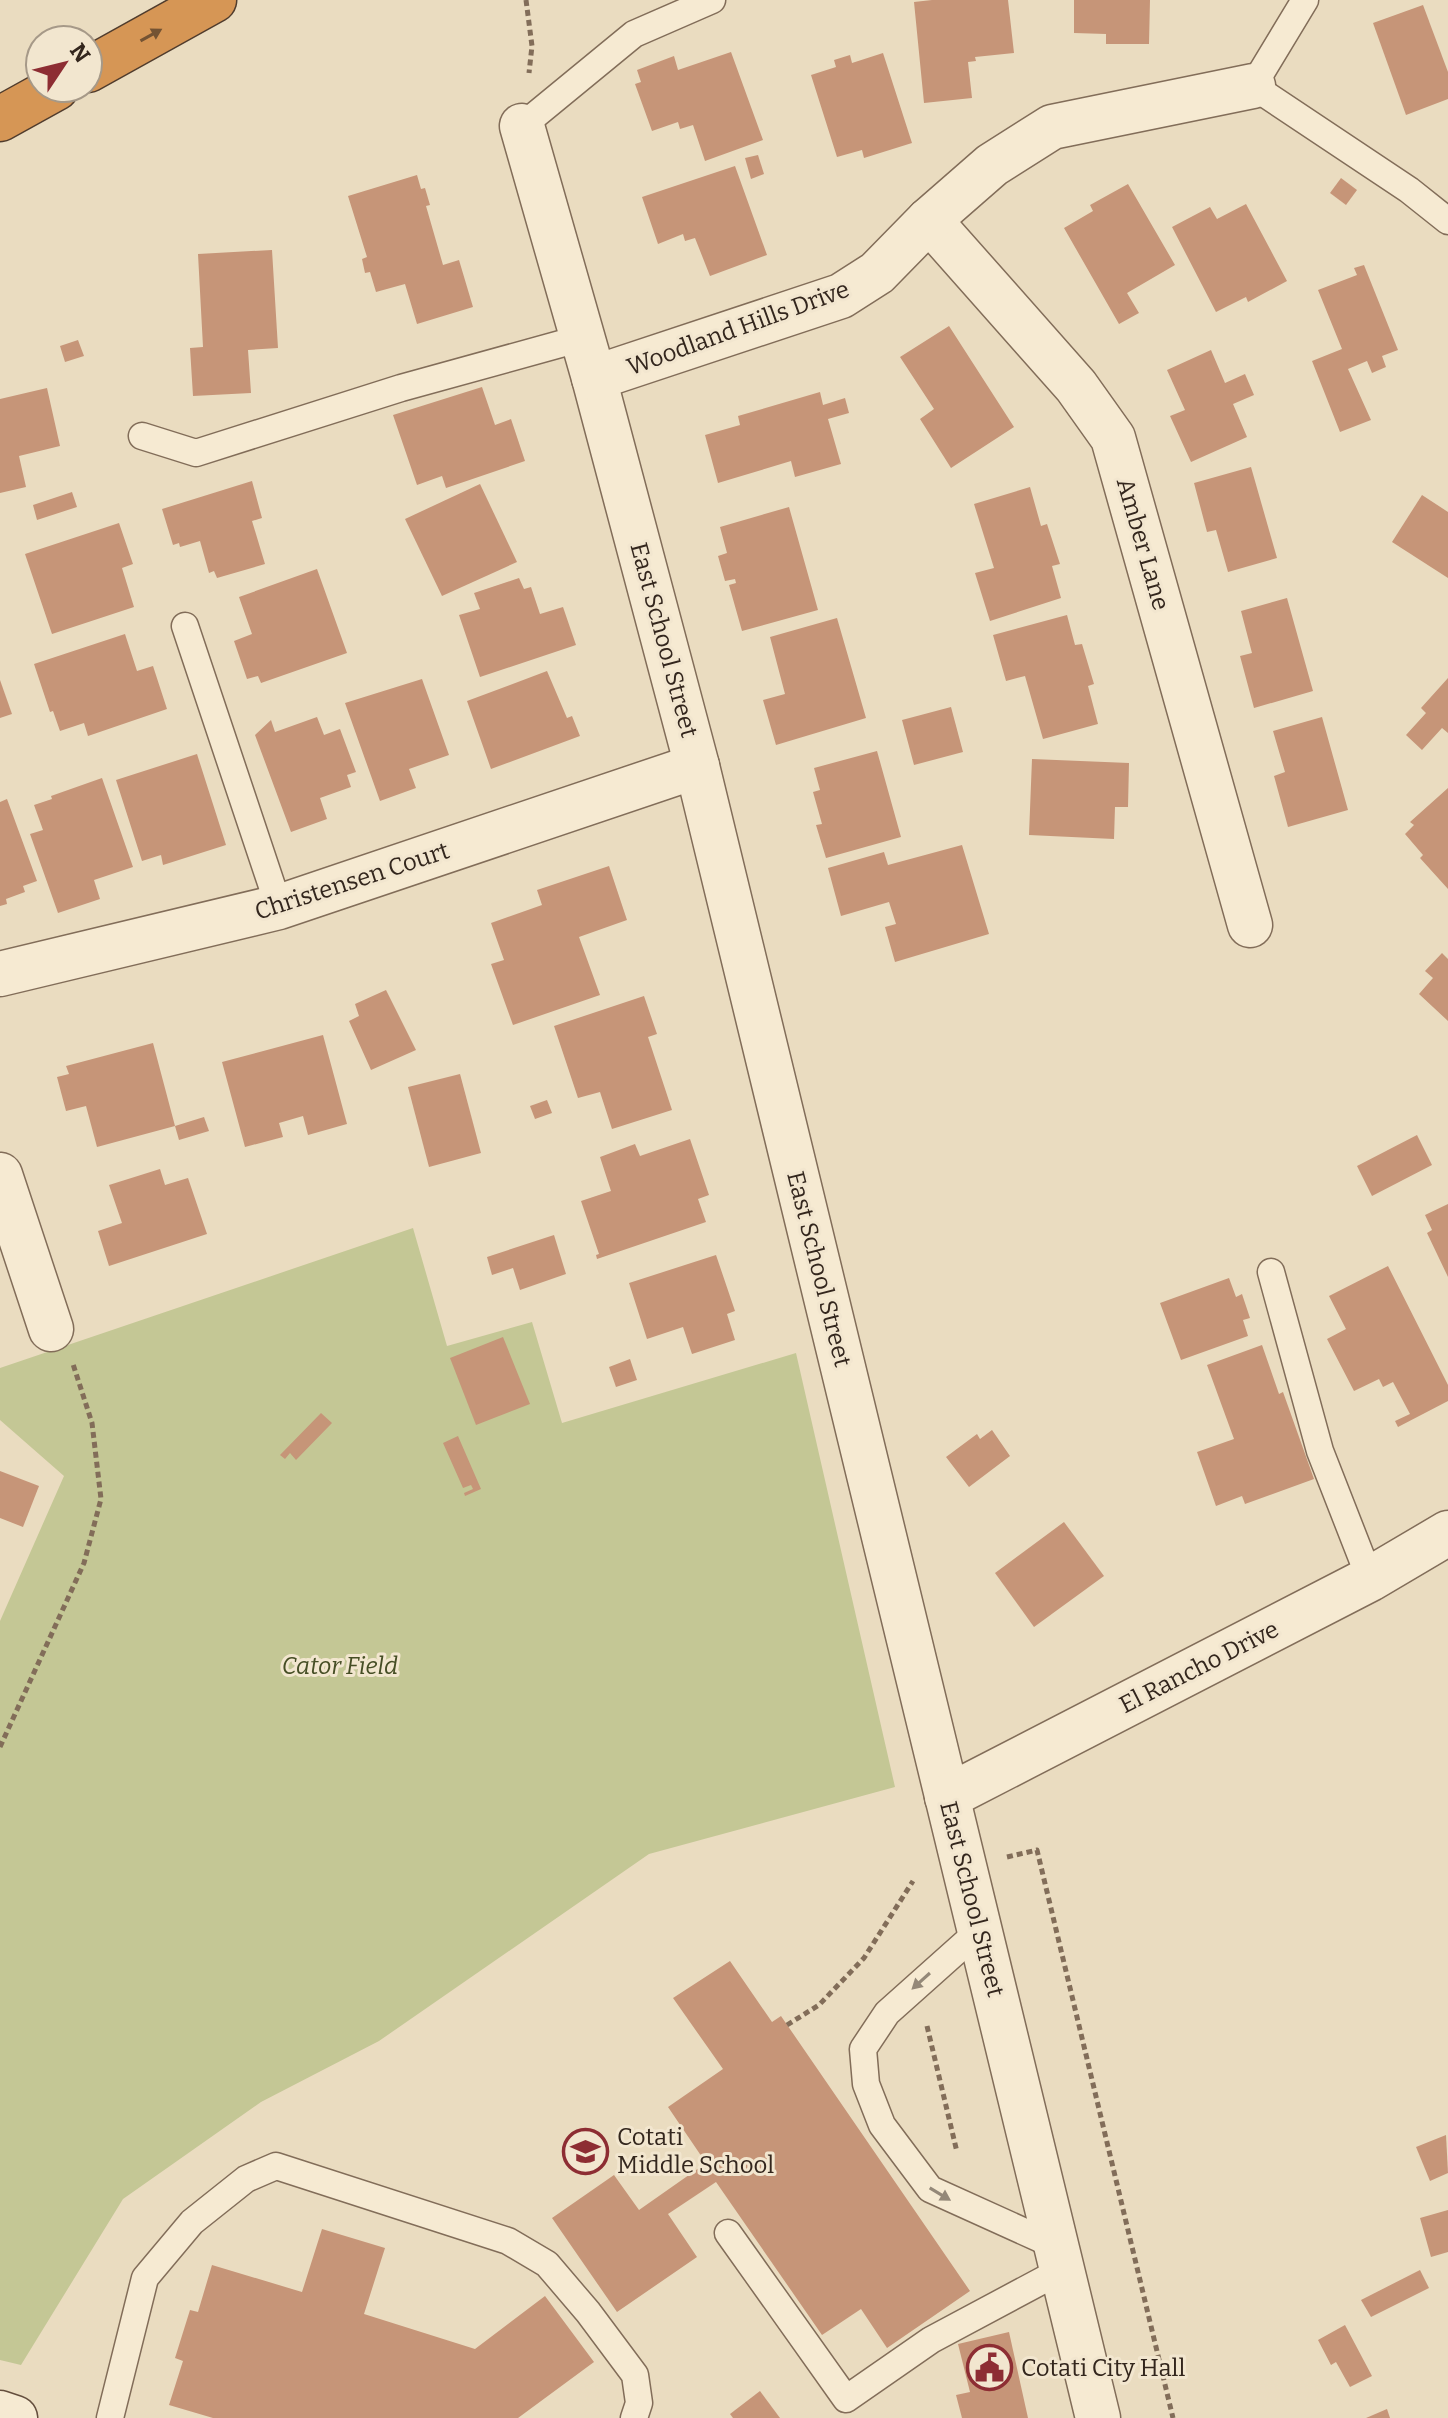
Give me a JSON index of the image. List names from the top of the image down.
{
  "streets": {
    "street": [
      "Woodland Hills Drive",
      "Amber Lane",
      "East School Street",
      "Christensen Court",
      "El Rancho Drive"
    ]
  },
  "crossings": [
    ["Woodland Hills Drive", "Amber Lane"],
    ["Woodland Hills Drive", "East School Street"],
    ["East School Street", "Christensen Court"],
    ["East School Street", "El Rancho Drive"]
  ],
  "parks": ["Cator Field"],
  "places": {
    "school or university": ["Cotati Middle School"],
    "public building": ["Cotati City Hall"]
  },
  "north": "top right"
}
